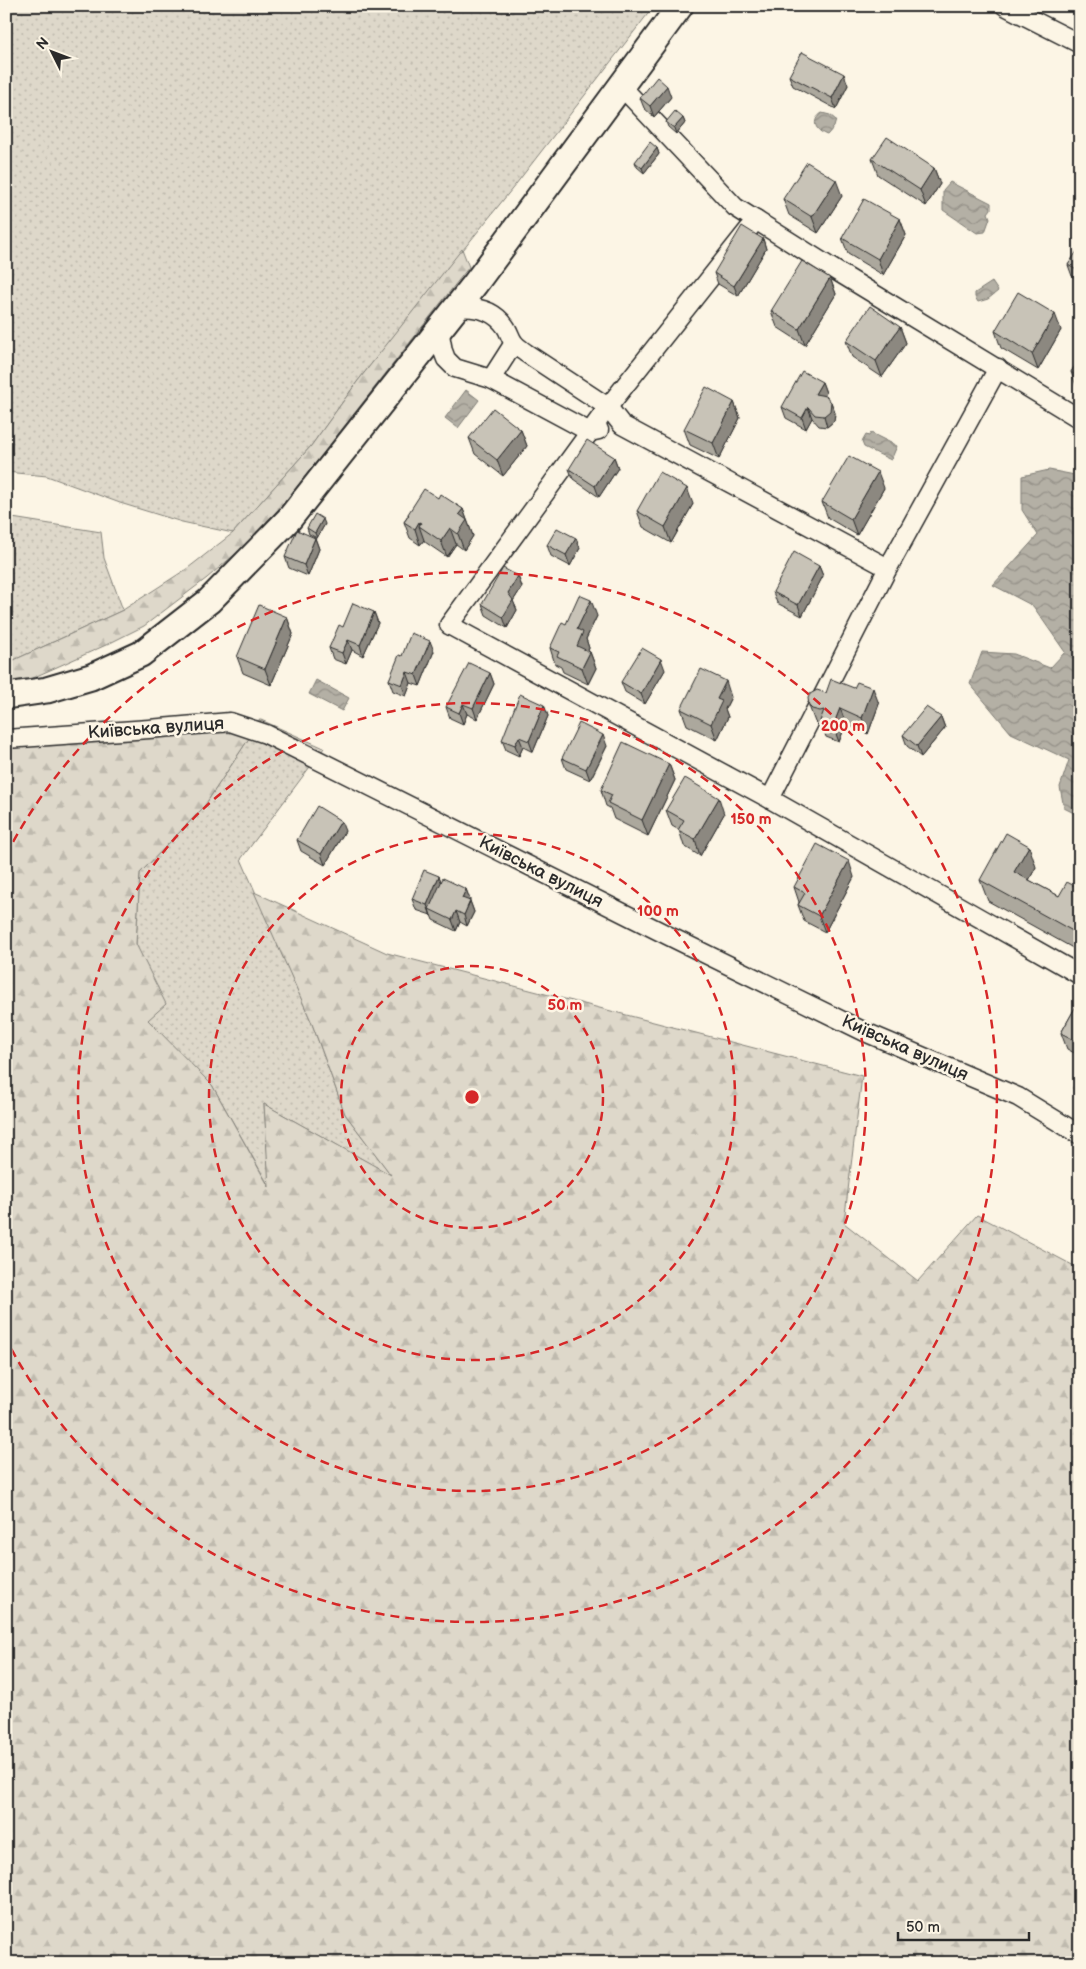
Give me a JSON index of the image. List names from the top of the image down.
{
  "streets": {
    "street": ["Київська вулиця"]
  },
  "scale_bar": "50 m",
  "north": "top left",
  "rings": [
    "200 m",
    "150 m",
    "100 m",
    "50 m"
  ]
}
